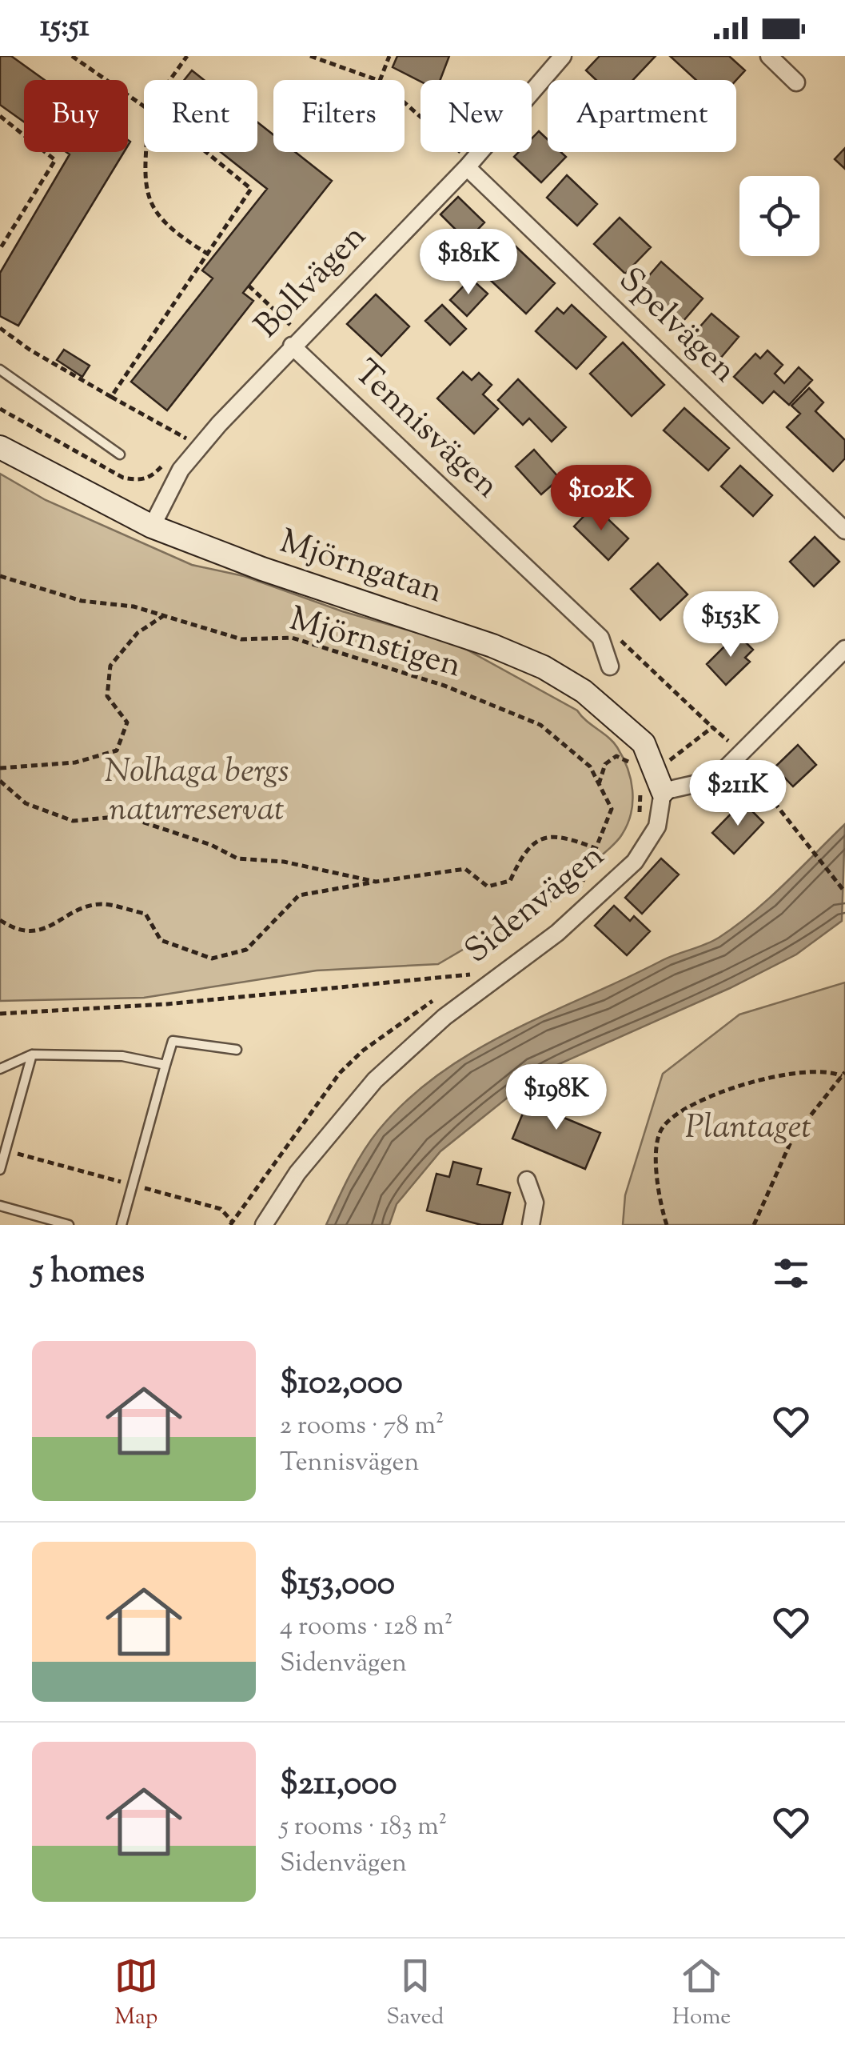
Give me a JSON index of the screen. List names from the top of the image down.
{
  "streets": {
    "street": [
      "Bollvägen",
      "Spelvägen",
      "Tennisvägen",
      "Mjörngatan",
      "Sidenvägen"
    ],
    "path": ["Mjörnstigen"]
  },
  "crossings": [
    ["Bollvägen", "Spelvägen"],
    ["Bollvägen", "Tennisvägen"],
    ["Bollvägen", "Mjörngatan"],
    ["Mjörngatan", "Sidenvägen"]
  ],
  "parks": ["Nolhaga bergs naturreservat", "Plantaget"],
  "page": {
    "status": "15:51",
    "chip": [
      "Buy",
      "Rent",
      "Filters",
      "New",
      "Apartment"
    ],
    "price": [
      "$181K",
      "$102K",
      "$153K",
      "$211K",
      "$198K"
    ],
    "heading": "5 homes",
    "list": [
      {
        "name": "$102,000",
        "note": "2 rooms · 78 m² · Tennisvägen"
      },
      {
        "name": "$153,000",
        "note": "4 rooms · 128 m² · Sidenvägen"
      },
      {
        "name": "$211,000",
        "note": "5 rooms · 183 m² · Sidenvägen"
      }
    ],
    "tabs": ["Map", "Saved", "Home"]
  }
}
